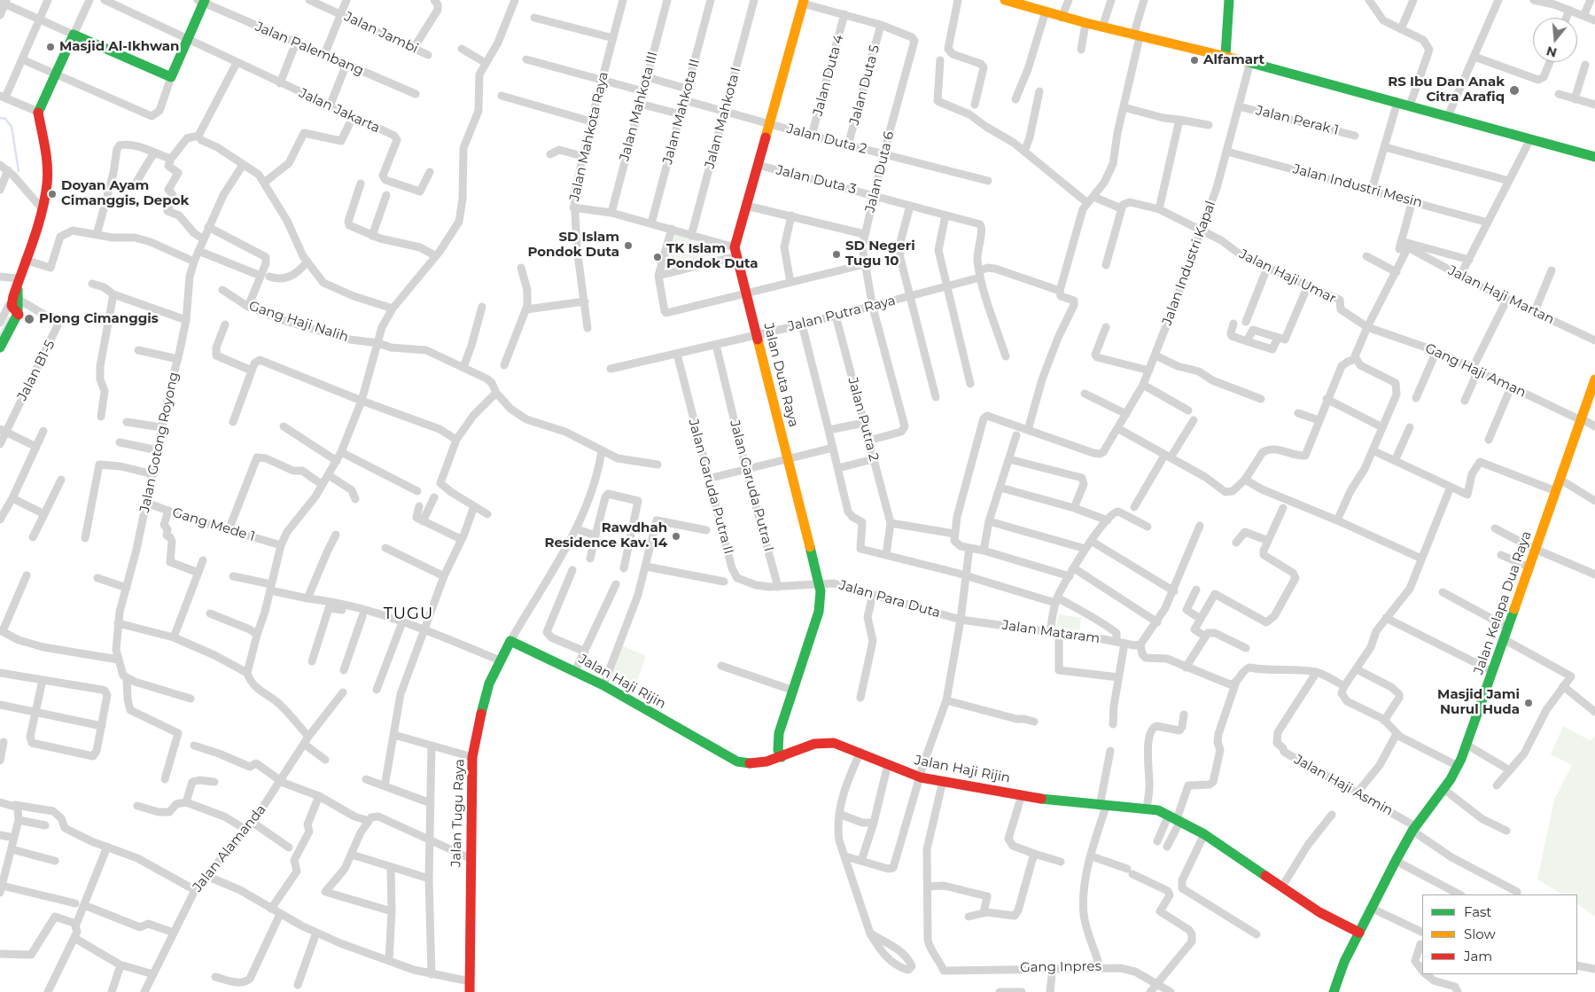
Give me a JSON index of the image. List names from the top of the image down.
{
  "streets": {
    "street": [
      "Jalan Jambi",
      "Jalan Palembang",
      "Jalan Duta 4",
      "Jalan Duta 5",
      "Jalan Mahkota III",
      "Jalan Jakarta",
      "Jalan Mahkota II",
      "Jalan Mahkota I",
      "Jalan Perak 1",
      "Jalan Mahkota Raya",
      "Jalan Duta 2",
      "Jalan Duta 6",
      "Jalan Duta 3",
      "Jalan Industri Mesin",
      "Jalan Industri Kapal",
      "Jalan Haji Umar",
      "Jalan Haji Martan",
      "Jalan Putra Raya",
      "Gang Haji Nalih",
      "Jalan B1-5",
      "Gang Haji Aman",
      "Jalan Duta Raya",
      "Jalan Putra 2",
      "Jalan Gotong Royong",
      "Jalan Garuda Putra I",
      "Jalan Garuda Putra II",
      "Gang Mede 1",
      "Jalan Para Duta",
      "Jalan Kelapa Dua Raya",
      "Jalan Mataram",
      "Jalan Haji Rijin",
      "Jalan Haji Asmin",
      "Jalan Tugu Raya",
      "Jalan Alamanda",
      "Gang Inpres"
    ]
  },
  "crossings": [
    ["Jalan Duta 4", "Jalan Duta 2"],
    ["Jalan Duta 5", "Jalan Duta 2"],
    ["Jalan Duta 5", "Jalan Duta 6"],
    ["Jalan Mahkota II", "Jalan Duta 2"],
    ["Jalan Mahkota I", "Jalan Duta 2"],
    ["Jalan Perak 1", "Jalan Industri Kapal"],
    ["Jalan Duta 2", "Jalan Duta 6"],
    ["Jalan Duta 2", "Jalan Duta Raya"],
    ["Jalan Duta 6", "Jalan Duta 3"],
    ["Jalan Duta 6", "Jalan Putra Raya"],
    ["Jalan Duta 6", "Jalan Putra 2"],
    ["Jalan Duta 3", "Jalan Putra Raya"],
    ["Jalan Duta 3", "Jalan Duta Raya"],
    ["Jalan Industri Mesin", "Jalan Industri Kapal"],
    ["Jalan Industri Kapal", "Jalan Haji Umar"],
    ["Jalan Haji Umar", "Gang Haji Aman"],
    ["Jalan Putra Raya", "Jalan Duta Raya"],
    ["Jalan Putra Raya", "Jalan Putra 2"],
    ["Jalan Putra Raya", "Jalan Garuda Putra I"],
    ["Jalan Putra Raya", "Jalan Garuda Putra II"],
    ["Gang Haji Aman", "Jalan Kelapa Dua Raya"],
    ["Jalan Duta Raya", "Jalan Para Duta"],
    ["Jalan Duta Raya", "Jalan Haji Rijin"],
    ["Jalan Gotong Royong", "Gang Mede 1"],
    ["Jalan Garuda Putra I", "Jalan Garuda Putra II"],
    ["Jalan Para Duta", "Jalan Mataram"],
    ["Jalan Kelapa Dua Raya", "Jalan Haji Rijin"],
    ["Jalan Kelapa Dua Raya", "Jalan Haji Asmin"],
    ["Jalan Haji Rijin", "Jalan Tugu Raya"]
  ],
  "districts": ["TUGU"],
  "places": [
    "Masjid Al-Ikhwan",
    "Alfamart",
    "RS Ibu Dan Anak Citra Arafiq",
    "Doyan Ayam Cimanggis, Depok",
    "SD Islam Pondok Duta",
    "SD Negeri Tugu 10",
    "TK Islam Pondok Duta",
    "Plong Cimanggis",
    "Rawdhah Residence Kav. 14",
    "Masjid Jami Nurul Huda"
  ],
  "legend": ["Fast", "Slow", "Jam"],
  "north": "bottom"
}
